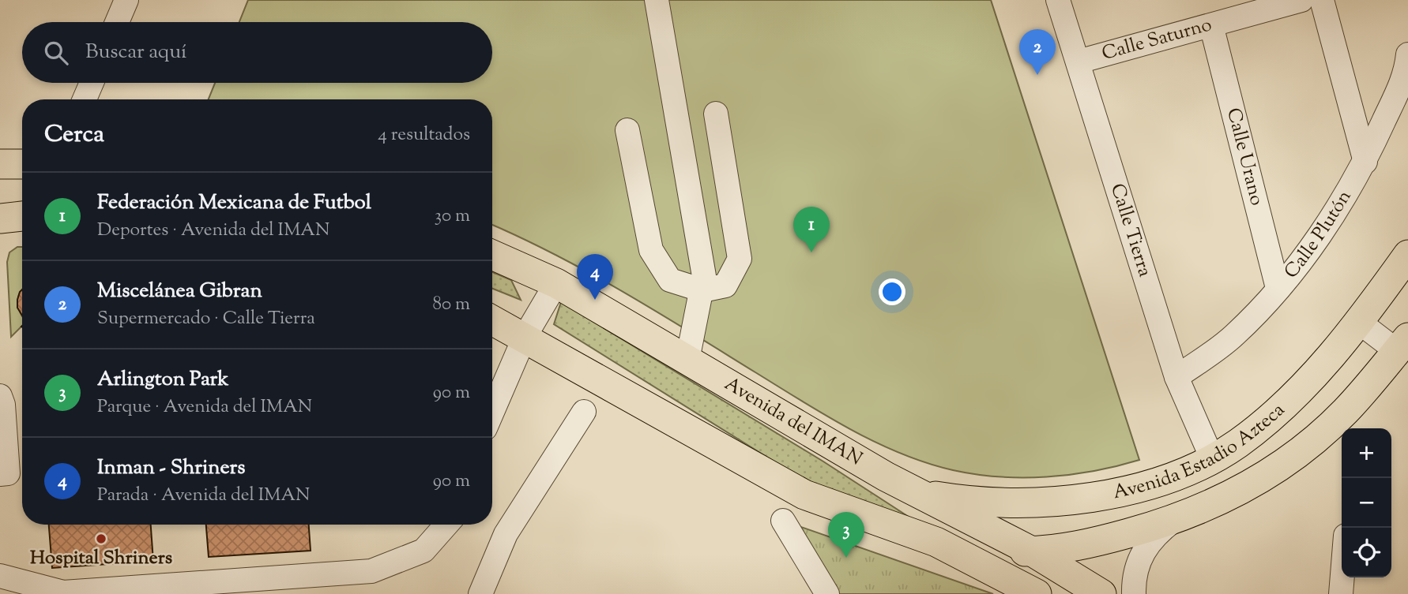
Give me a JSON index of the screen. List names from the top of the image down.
{
  "streets": {
    "main road": ["Avenida del IMAN", "Avenida Estadio Azteca"],
    "street": [
      "Calle Saturno",
      "Calle Urano",
      "Calle Tierra",
      "Calle Plutón"
    ]
  },
  "crossings": [
    ["Calle Saturno", "Calle Urano"],
    ["Calle Saturno", "Calle Tierra"],
    ["Calle Urano", "Calle Plutón"],
    ["Calle Tierra", "Calle Plutón"],
    ["Calle Tierra", "Avenida Estadio Azteca"],
    ["Avenida del IMAN", "Avenida Estadio Azteca"]
  ],
  "places": ["Hospital Shriners"],
  "page": {
    "search": "Buscar aquí",
    "pins": [
      "2",
      "1",
      "4",
      "3"
    ],
    "heading": ["Cerca", "4 resultados"],
    "list": [
      {
        "mark": "1",
        "name": "Federación Mexicana de Futbol",
        "note": "Deportes · Avenida del IMAN",
        "value": "30 m"
      },
      {
        "mark": "2",
        "name": "Miscelánea Gibran",
        "note": "Supermercado · Calle Tierra",
        "value": "80 m"
      },
      {
        "mark": "3",
        "name": "Arlington Park",
        "note": "Parque · Avenida del IMAN",
        "value": "90 m"
      },
      {
        "mark": "4",
        "name": "Inman - Shriners",
        "note": "Parada · Avenida del IMAN",
        "value": "90 m"
      }
    ],
    "map_buttons": ["+", "−"]
  }
}
